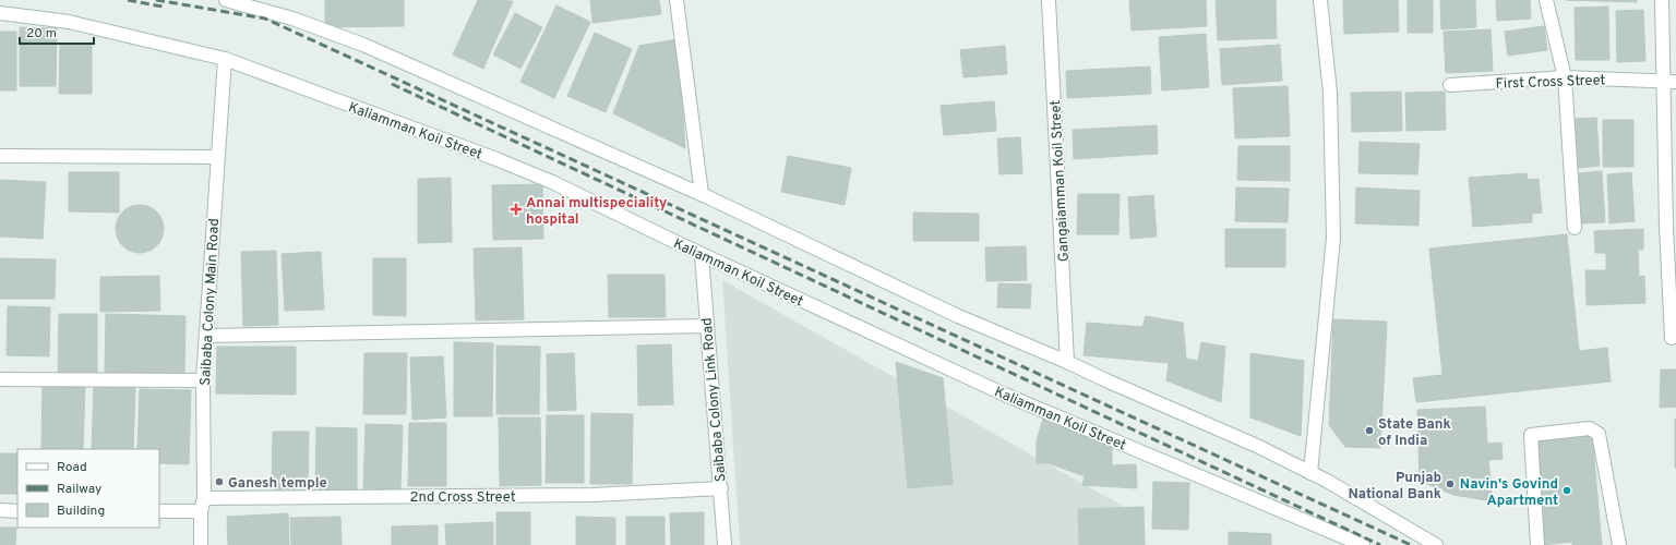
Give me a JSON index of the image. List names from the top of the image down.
{
  "streets": {
    "street": [
      "First Cross Street",
      "Kaliamman Koil Street",
      "Gangaiamman Koil Street",
      "Saibaba Colony Main Road",
      "Saibaba Colony Link Road",
      "2nd Cross Street"
    ]
  },
  "crossings": [
    ["Kaliamman Koil Street", "Saibaba Colony Main Road"],
    ["Kaliamman Koil Street", "Saibaba Colony Link Road"],
    ["Saibaba Colony Main Road", "2nd Cross Street"],
    ["Saibaba Colony Link Road", "2nd Cross Street"]
  ],
  "places": {
    "health": ["Annai multispeciality hospital"],
    "other": [
      "State Bank of India",
      "Ganesh temple",
      "Punjab National Bank",
      "Navin's Govind Apartment"
    ]
  },
  "legend": ["Road", "Railway", "Building"],
  "scale_bar": "20 m"
}
